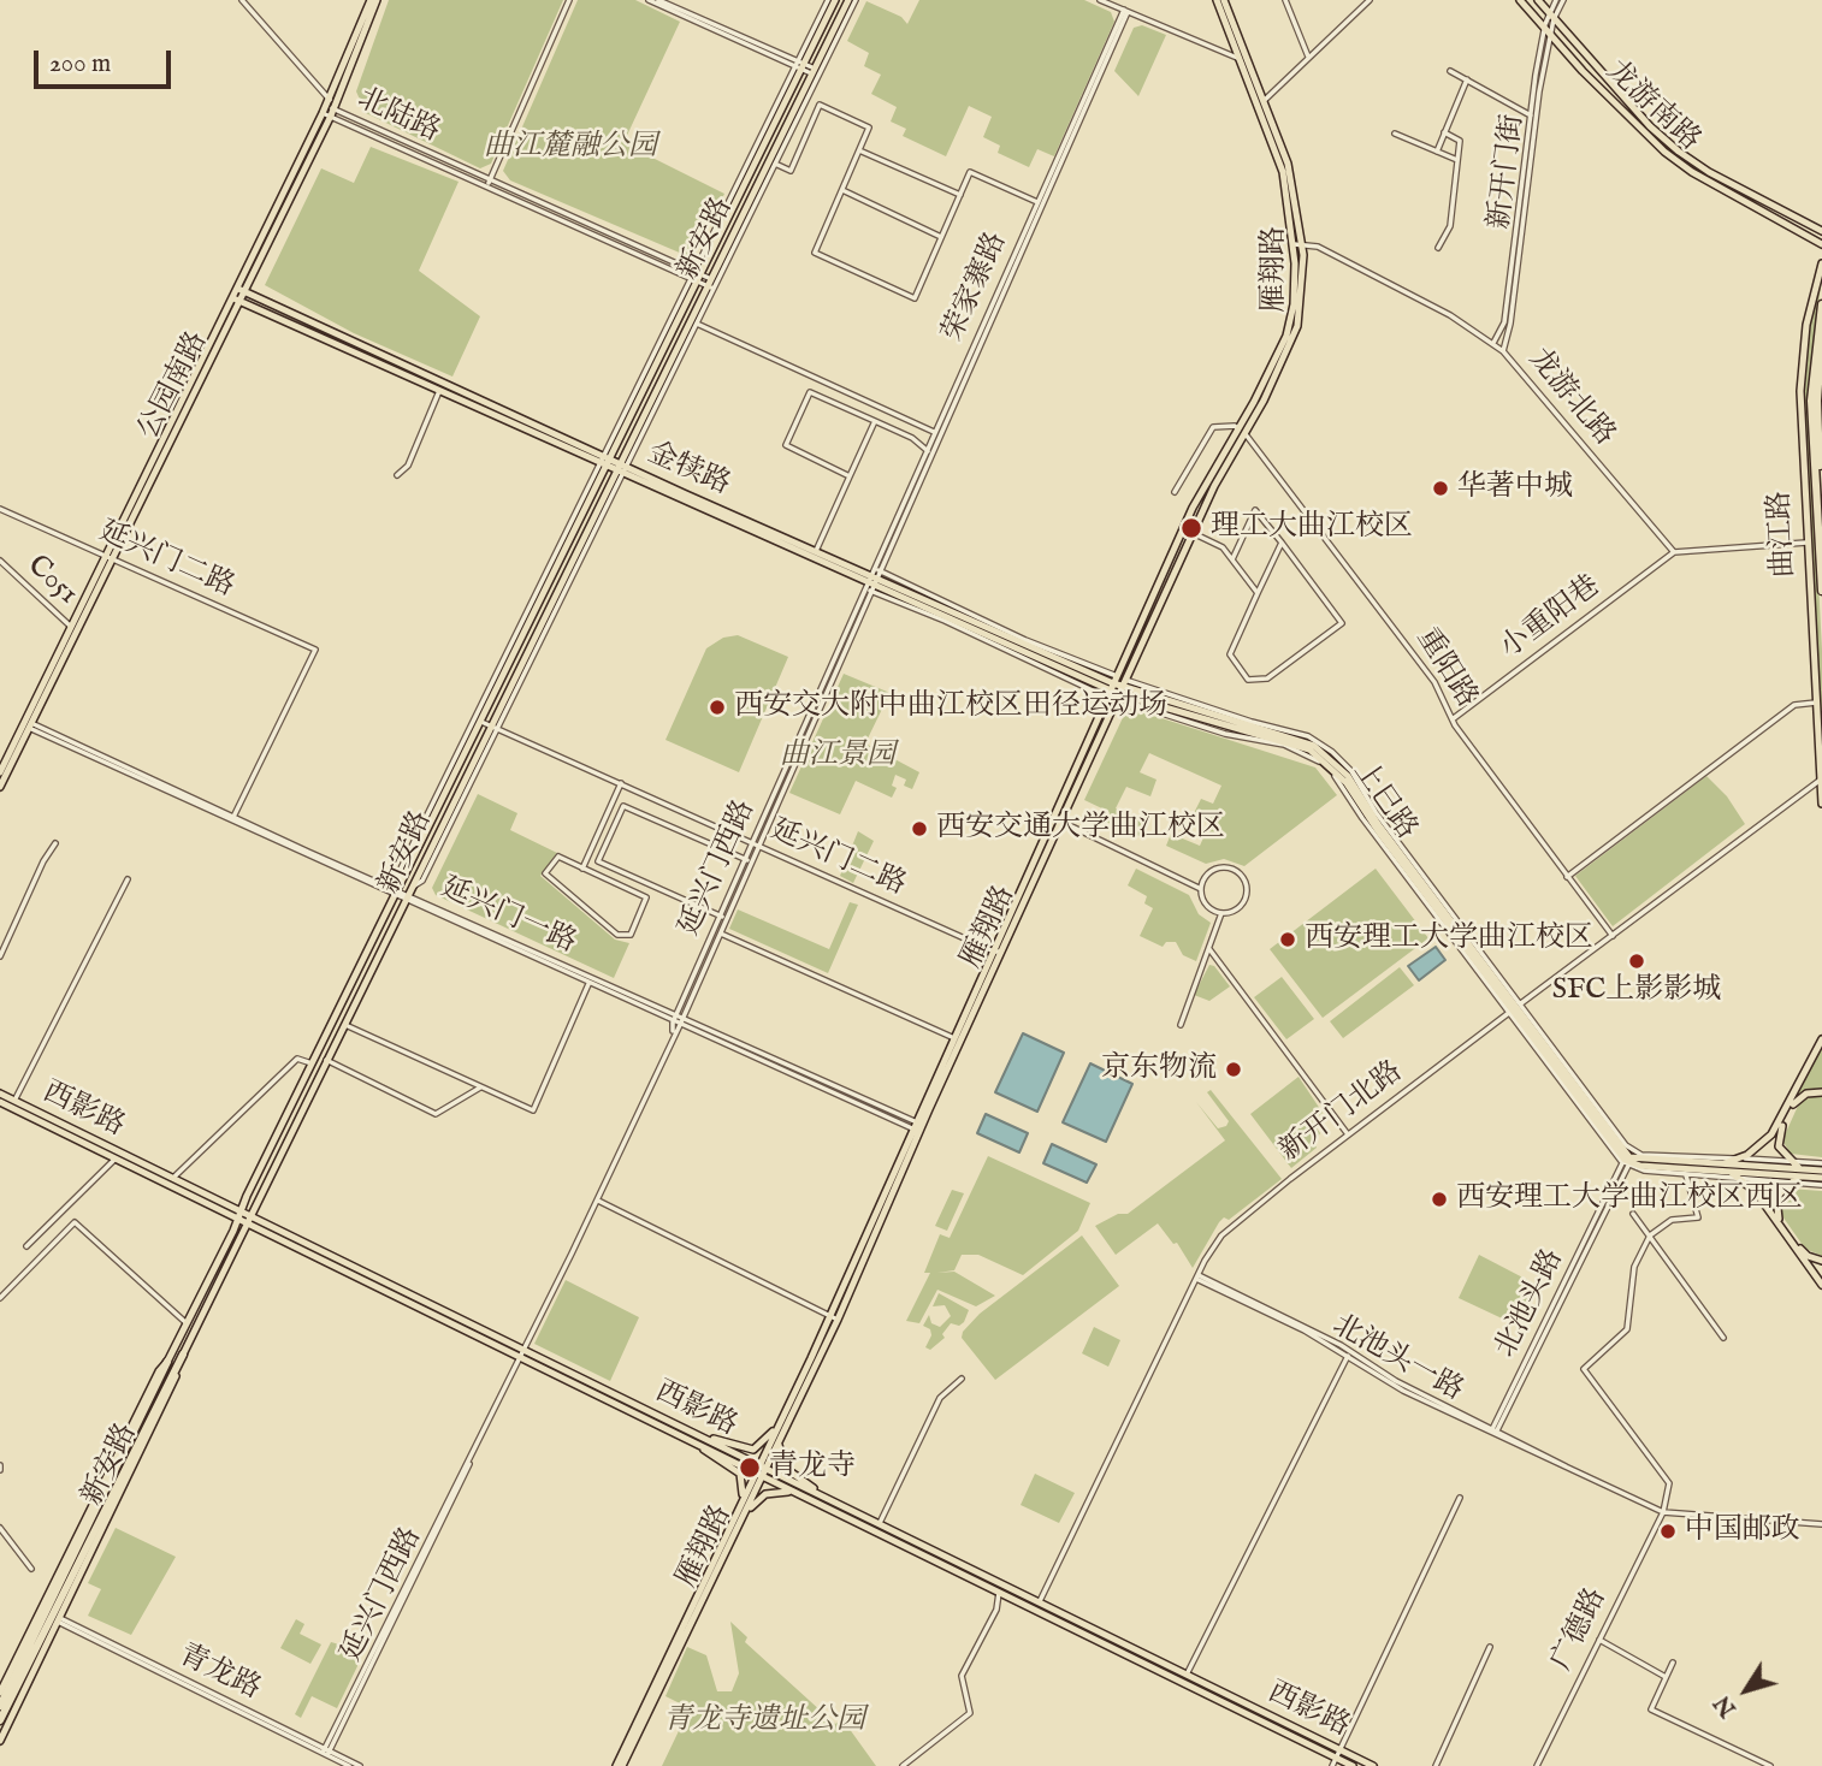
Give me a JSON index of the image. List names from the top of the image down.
{
  "streets": {
    "highway": ["曲江路"],
    "main road": [
      "龙游南路",
      "新安路",
      "雁翔路",
      "公园南路",
      "金犊路",
      "上巳路",
      "西影路"
    ],
    "street": [
      "北陆路",
      "新开门街",
      "荣家寨路",
      "龙游北路",
      "延兴门二路",
      "C051",
      "小重阳巷",
      "重阳路",
      "延兴门西路",
      "延兴门一路",
      "新开门北路",
      "北池头路",
      "北池头一路",
      "广德路",
      "青龙路"
    ]
  },
  "crossings": [
    ["龙游南路", "新开门街"],
    ["北陆路", "新安路"],
    ["北陆路", "公园南路"],
    ["新开门街", "龙游北路"],
    ["新安路", "金犊路"],
    ["新安路", "延兴门二路"],
    ["新安路", "延兴门一路"],
    ["新安路", "西影路"],
    ["新安路", "青龙路"],
    ["雁翔路", "龙游北路"],
    ["雁翔路", "金犊路"],
    ["雁翔路", "延兴门二路"],
    ["雁翔路", "重阳路"],
    ["雁翔路", "上巳路"],
    ["雁翔路", "延兴门一路"],
    ["雁翔路", "西影路"],
    ["荣家寨路", "金犊路"],
    ["荣家寨路", "延兴门西路"],
    ["公园南路", "金犊路"],
    ["公园南路", "延兴门二路"],
    ["公园南路", "C051"],
    ["公园南路", "延兴门一路"],
    ["龙游北路", "小重阳巷"],
    ["金犊路", "上巳路"],
    ["金犊路", "延兴门西路"],
    ["曲江路", "新开门北路"],
    ["延兴门二路", "延兴门西路"],
    ["延兴门二路", "延兴门一路"],
    ["小重阳巷", "重阳路"],
    ["重阳路", "新开门北路"],
    ["上巳路", "新开门北路"],
    ["上巳路", "北池头路"],
    ["延兴门西路", "延兴门一路"],
    ["延兴门西路", "西影路"],
    ["延兴门西路", "青龙路"],
    ["西影路", "新开门北路"],
    ["新开门北路", "北池头一路"],
    ["北池头路", "北池头一路"],
    ["北池头一路", "广德路"]
  ],
  "parks": ["曲江麓融公园", "曲江景园", "青龙寺遗址公园"],
  "places": [
    "华著中城",
    "理工大曲江校区",
    "西安交大附中曲江校区田径运动场",
    "西安交通大学曲江校区",
    "西安理工大学曲江校区",
    "SFC上影影城",
    "京东物流",
    "西安理工大学曲江校区西区",
    "青龙寺",
    "中国邮政"
  ],
  "scale_bar": "200 m",
  "north": "bottom left"
}
